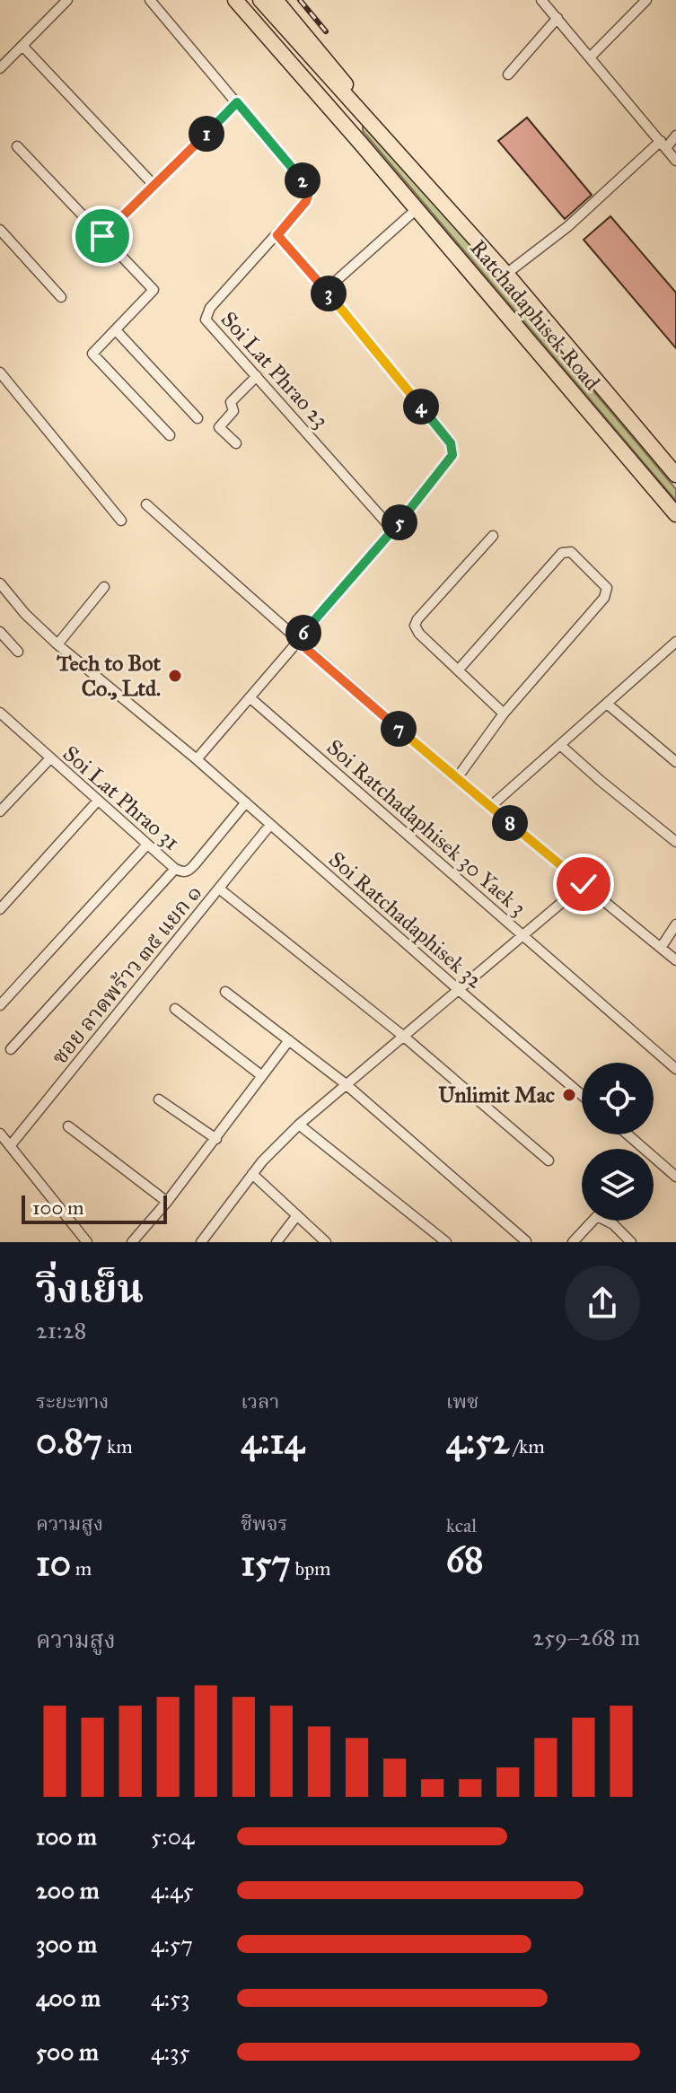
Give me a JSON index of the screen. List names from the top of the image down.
{
  "streets": {
    "main road": ["Ratchadaphisek Road"],
    "street": [
      "Soi Lat Phrao 23",
      "Soi Lat Phrao 31",
      "Soi Ratchadaphisek 30 Yaek 3",
      "Soi Ratchadaphisek 32",
      "ซอย ลาดพร้าว ๓๕ แยก ๑"
    ]
  },
  "crossings": [
    ["Soi Lat Phrao 31", "Soi Ratchadaphisek 32"],
    ["Soi Ratchadaphisek 32", "ซอย ลาดพร้าว ๓๕ แยก ๑"]
  ],
  "places": ["Tech to Bot Co., Ltd.", "Unlimit Mac"],
  "scale_bar": "100 m",
  "page": {
    "pins": [
      "1",
      "2",
      "3",
      "4",
      "5",
      "6",
      "7",
      "8"
    ],
    "scale": "100 m",
    "heading": ["วิ่งเย็น", "21:28"],
    "stats": [
      ["ระยะทาง", "0.87 km"],
      ["เวลา", "4:14"],
      ["เพซ", "4:52 /km"],
      ["ความสูง", "10 m"],
      ["ชีพจร", "157 bpm"],
      ["kcal", "68"]
    ],
    "chart": ["ความสูง", "259–268 m"],
    "list": [
      {
        "name": "100 m",
        "note": "5:04"
      },
      {
        "name": "200 m",
        "note": "4:45"
      },
      {
        "name": "300 m",
        "note": "4:57"
      },
      {
        "name": "400 m",
        "note": "4:53"
      },
      {
        "name": "500 m",
        "note": "4:35"
      }
    ]
  }
}
